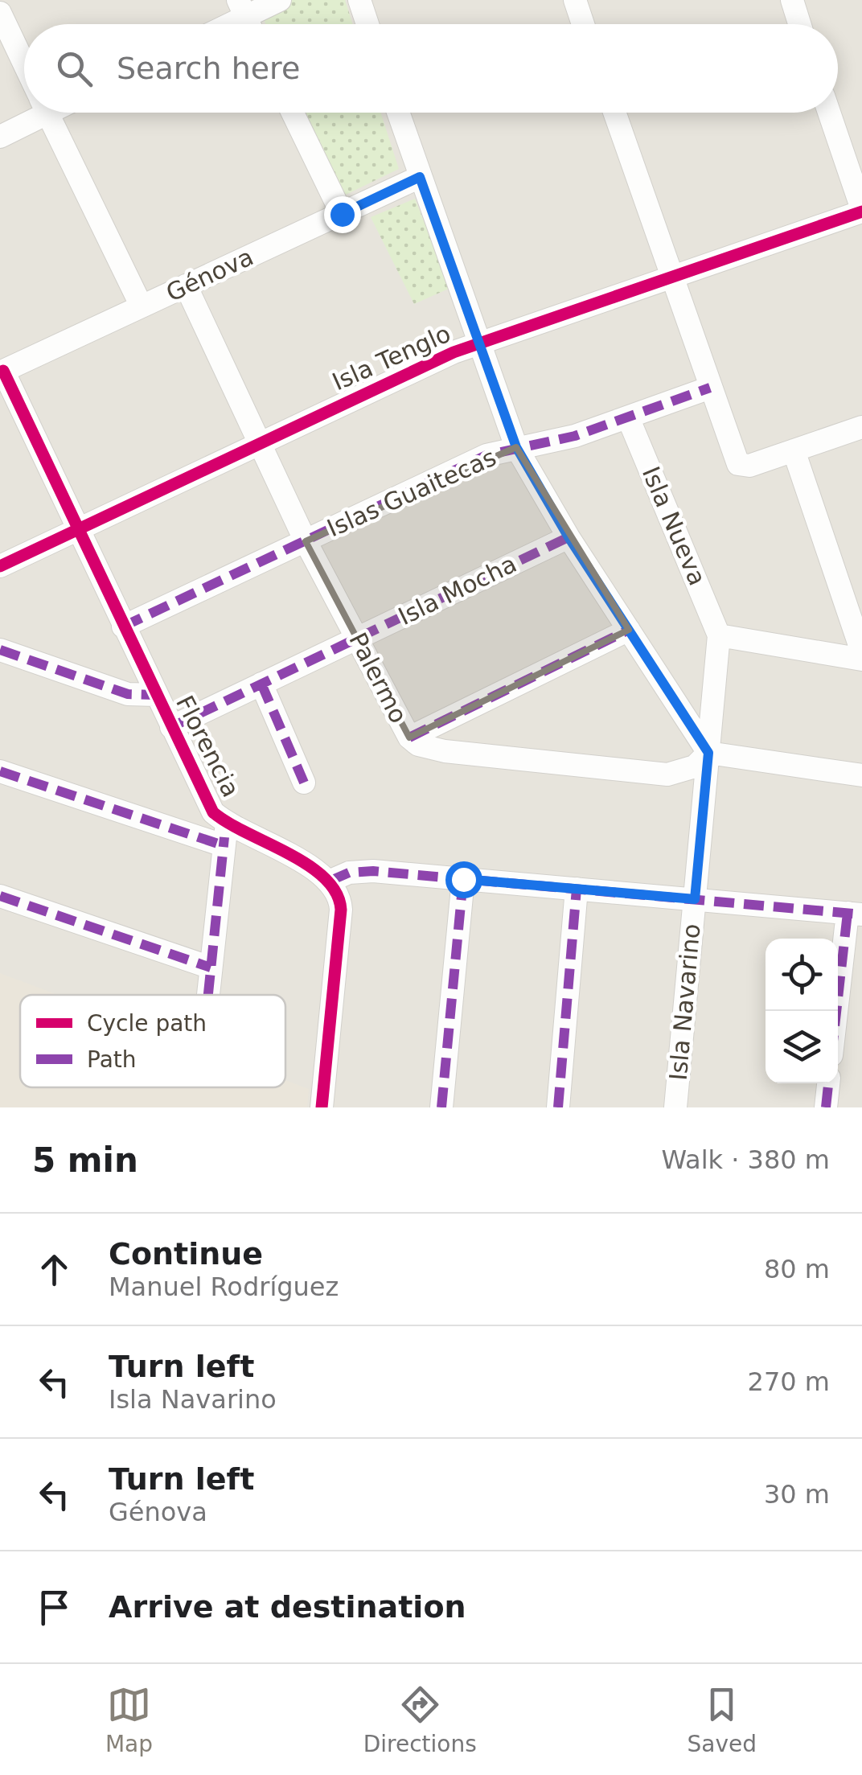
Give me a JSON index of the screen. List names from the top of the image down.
{
  "streets": {
    "street": [
      "Génova",
      "Isla Tenglo",
      "Islas Guaitecas",
      "Isla Nueva",
      "Isla Mocha",
      "Palermo",
      "Florencia",
      "Isla Navarino"
    ]
  },
  "crossings": [
    ["Génova", "Palermo"],
    ["Génova", "Florencia"],
    ["Isla Tenglo", "Palermo"],
    ["Isla Tenglo", "Florencia"],
    ["Islas Guaitecas", "Isla Nueva"],
    ["Islas Guaitecas", "Palermo"],
    ["Islas Guaitecas", "Florencia"],
    ["Isla Nueva", "Isla Navarino"],
    ["Isla Mocha", "Palermo"],
    ["Isla Mocha", "Florencia"],
    ["Palermo", "Isla Navarino"]
  ],
  "legend": ["Cycle path", "Path"],
  "page": {
    "search": "Search here",
    "heading": ["5 min", "Walk · 380 m"],
    "list": [
      ["Continue", "Manuel Rodríguez", "80 m"],
      ["Turn left", "Isla Navarino", "270 m"],
      ["Turn left", "Génova", "30 m"],
      "Arrive at destination"
    ],
    "nav": ["Map", "Directions", "Saved"]
  }
}
